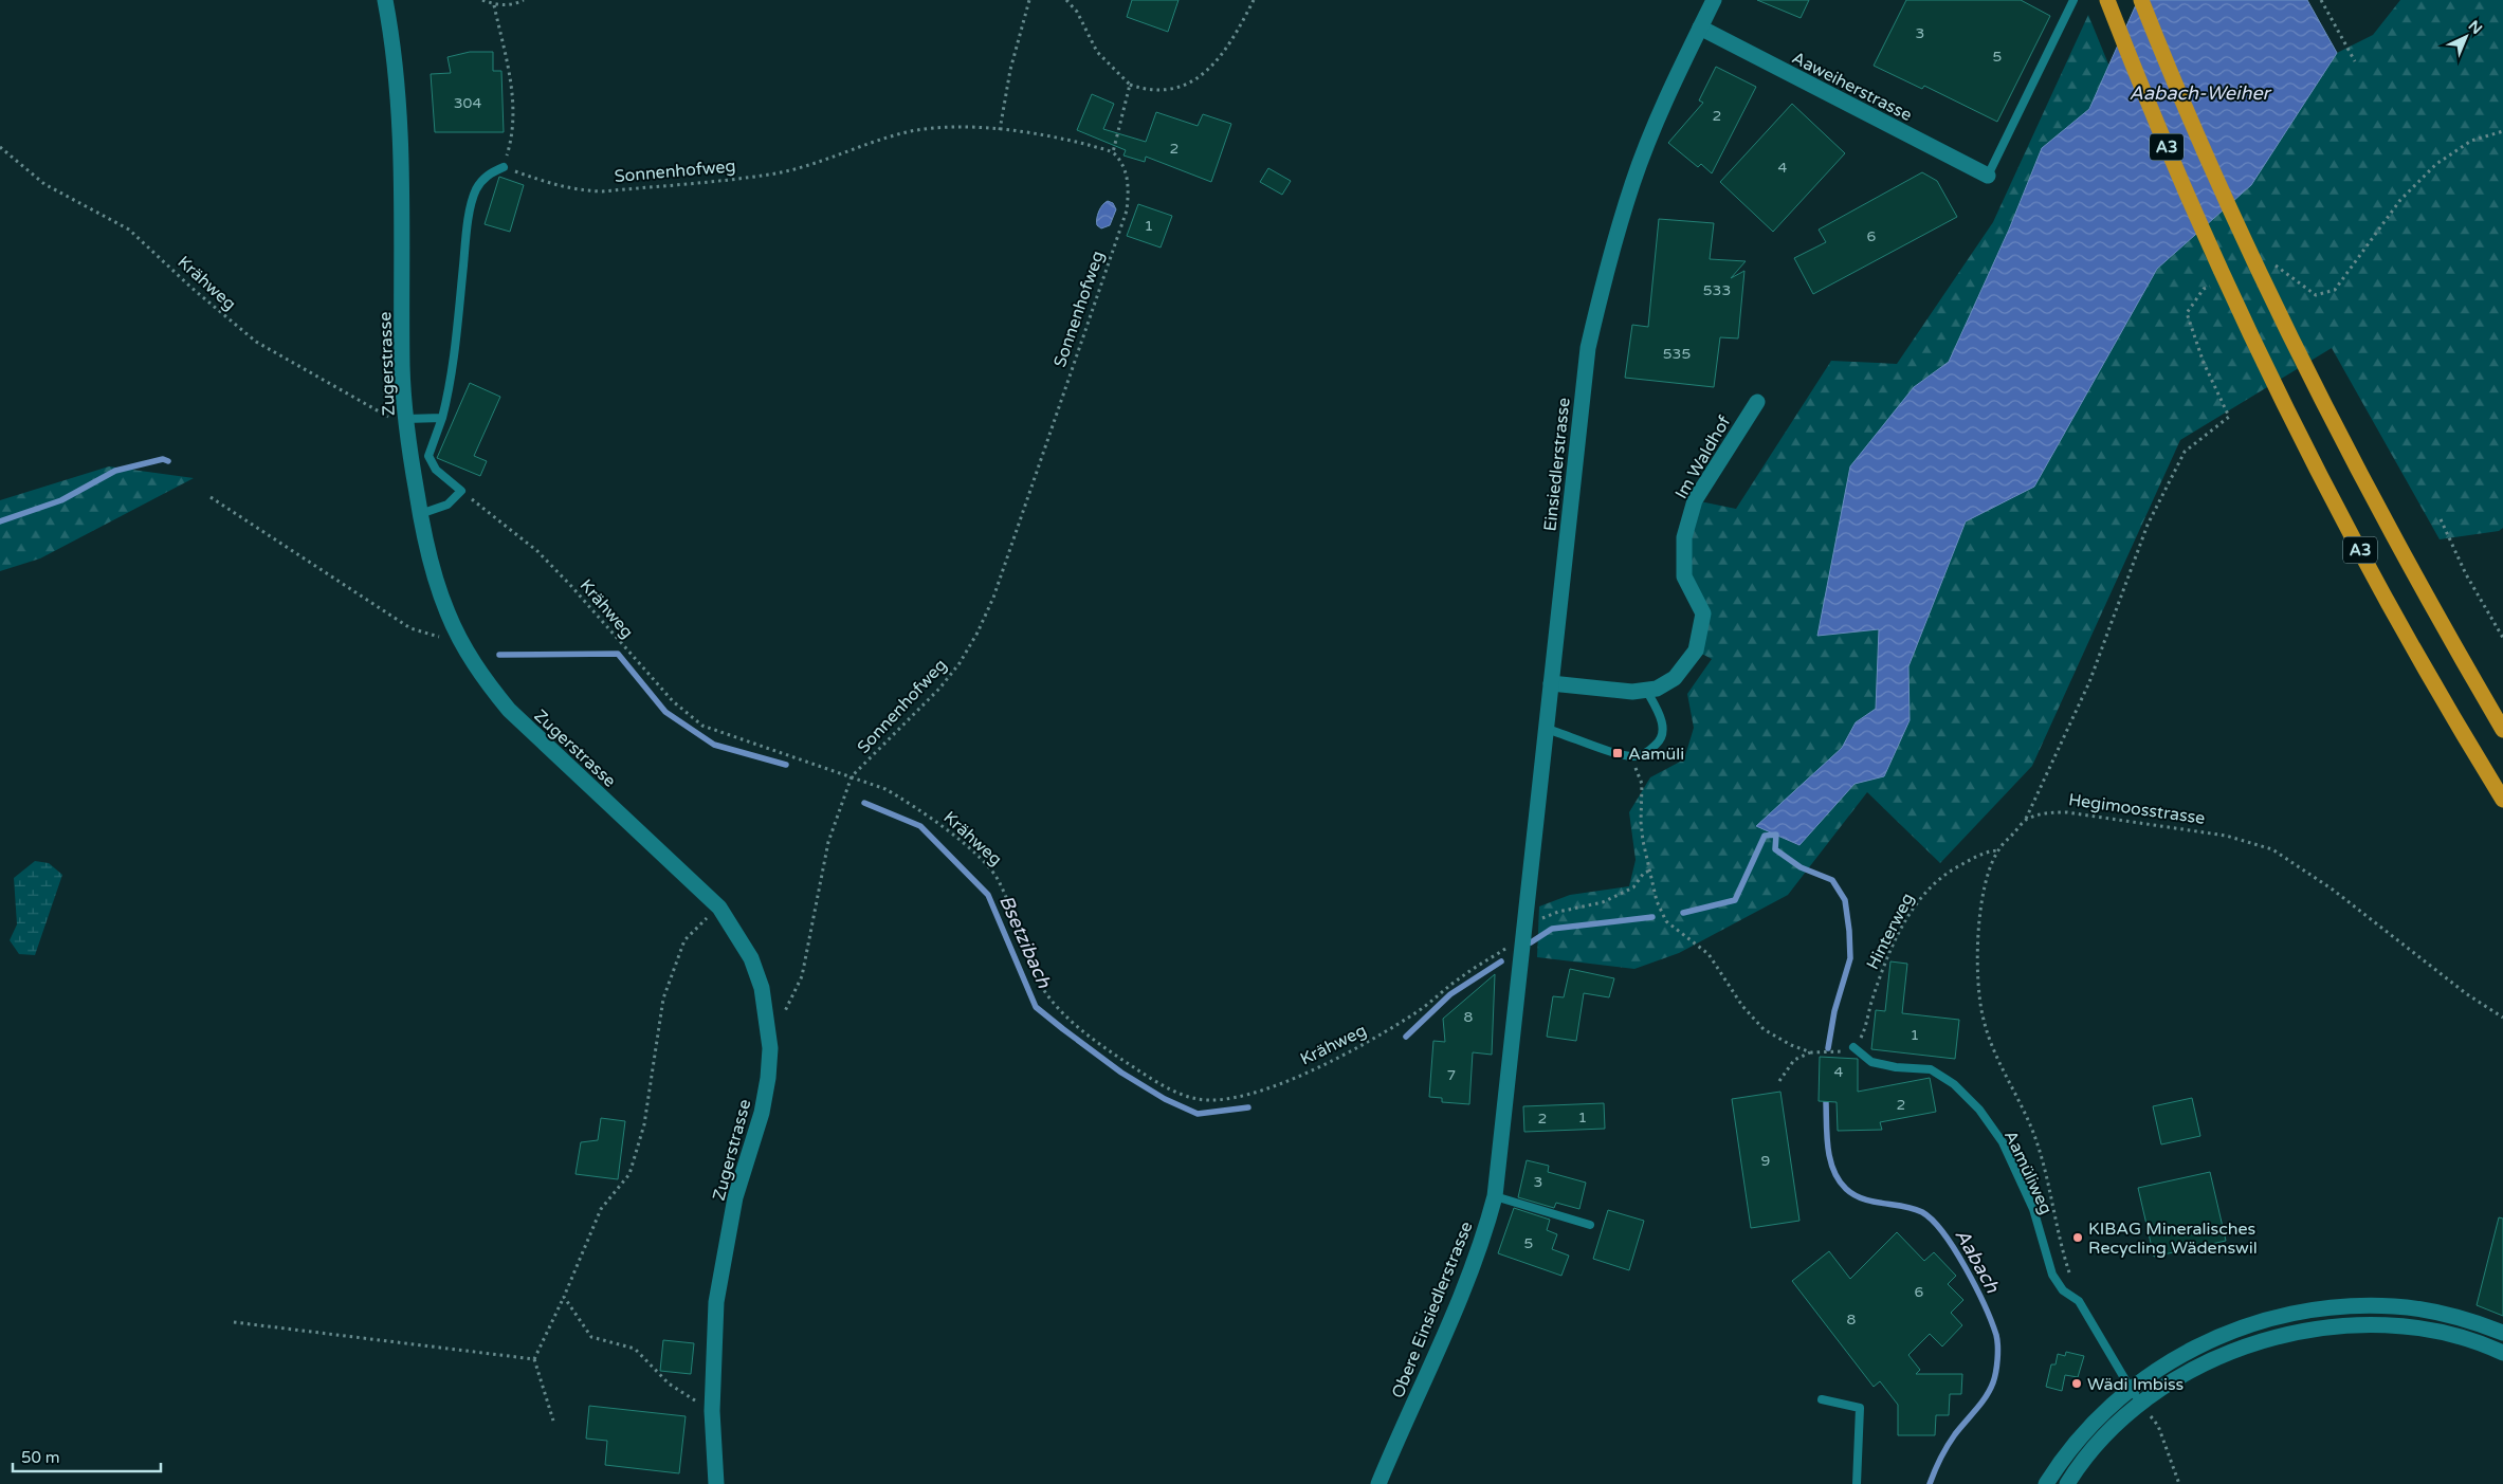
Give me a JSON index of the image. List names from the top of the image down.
{
  "streets": {
    "highway": ["A3"],
    "main road": [
      "Aaweiherstrasse",
      "Zugerstrasse",
      "Im Waldhof",
      "Einsiedlerstrasse",
      "Obere Einsiedlerstrasse"
    ],
    "lane": ["Aamüliweg"],
    "path": [
      "Sonnenhofweg",
      "Krähweg",
      "Hegimoosstrasse",
      "Hinterweg"
    ]
  },
  "crossings": [
    ["Aaweiherstrasse", "Einsiedlerstrasse"],
    ["Sonnenhofweg", "Krähweg"],
    ["Sonnenhofweg", "Zugerstrasse"],
    ["Krähweg", "Zugerstrasse"],
    ["Krähweg", "Einsiedlerstrasse"],
    ["Krähweg", "Obere Einsiedlerstrasse"],
    ["Im Waldhof", "Einsiedlerstrasse"],
    ["Einsiedlerstrasse", "Obere Einsiedlerstrasse"]
  ],
  "water": ["Aabach-Weiher", "Bsetzibach", "Aabach"],
  "places": {
    "transit": ["Aamüli"],
    "other": ["KIBAG Mineralisches Recycling Wädenswil", "Wädi Imbiss"]
  },
  "house_numbers": [
    "3",
    "5",
    "304",
    "2",
    "2",
    "4",
    "1",
    "6",
    "533",
    "535",
    "8",
    "1",
    "4",
    "7",
    "2",
    "1",
    "2",
    "9",
    "3",
    "5",
    "6",
    "8"
  ],
  "scale_bar": "50 m",
  "north": "top right"
}
